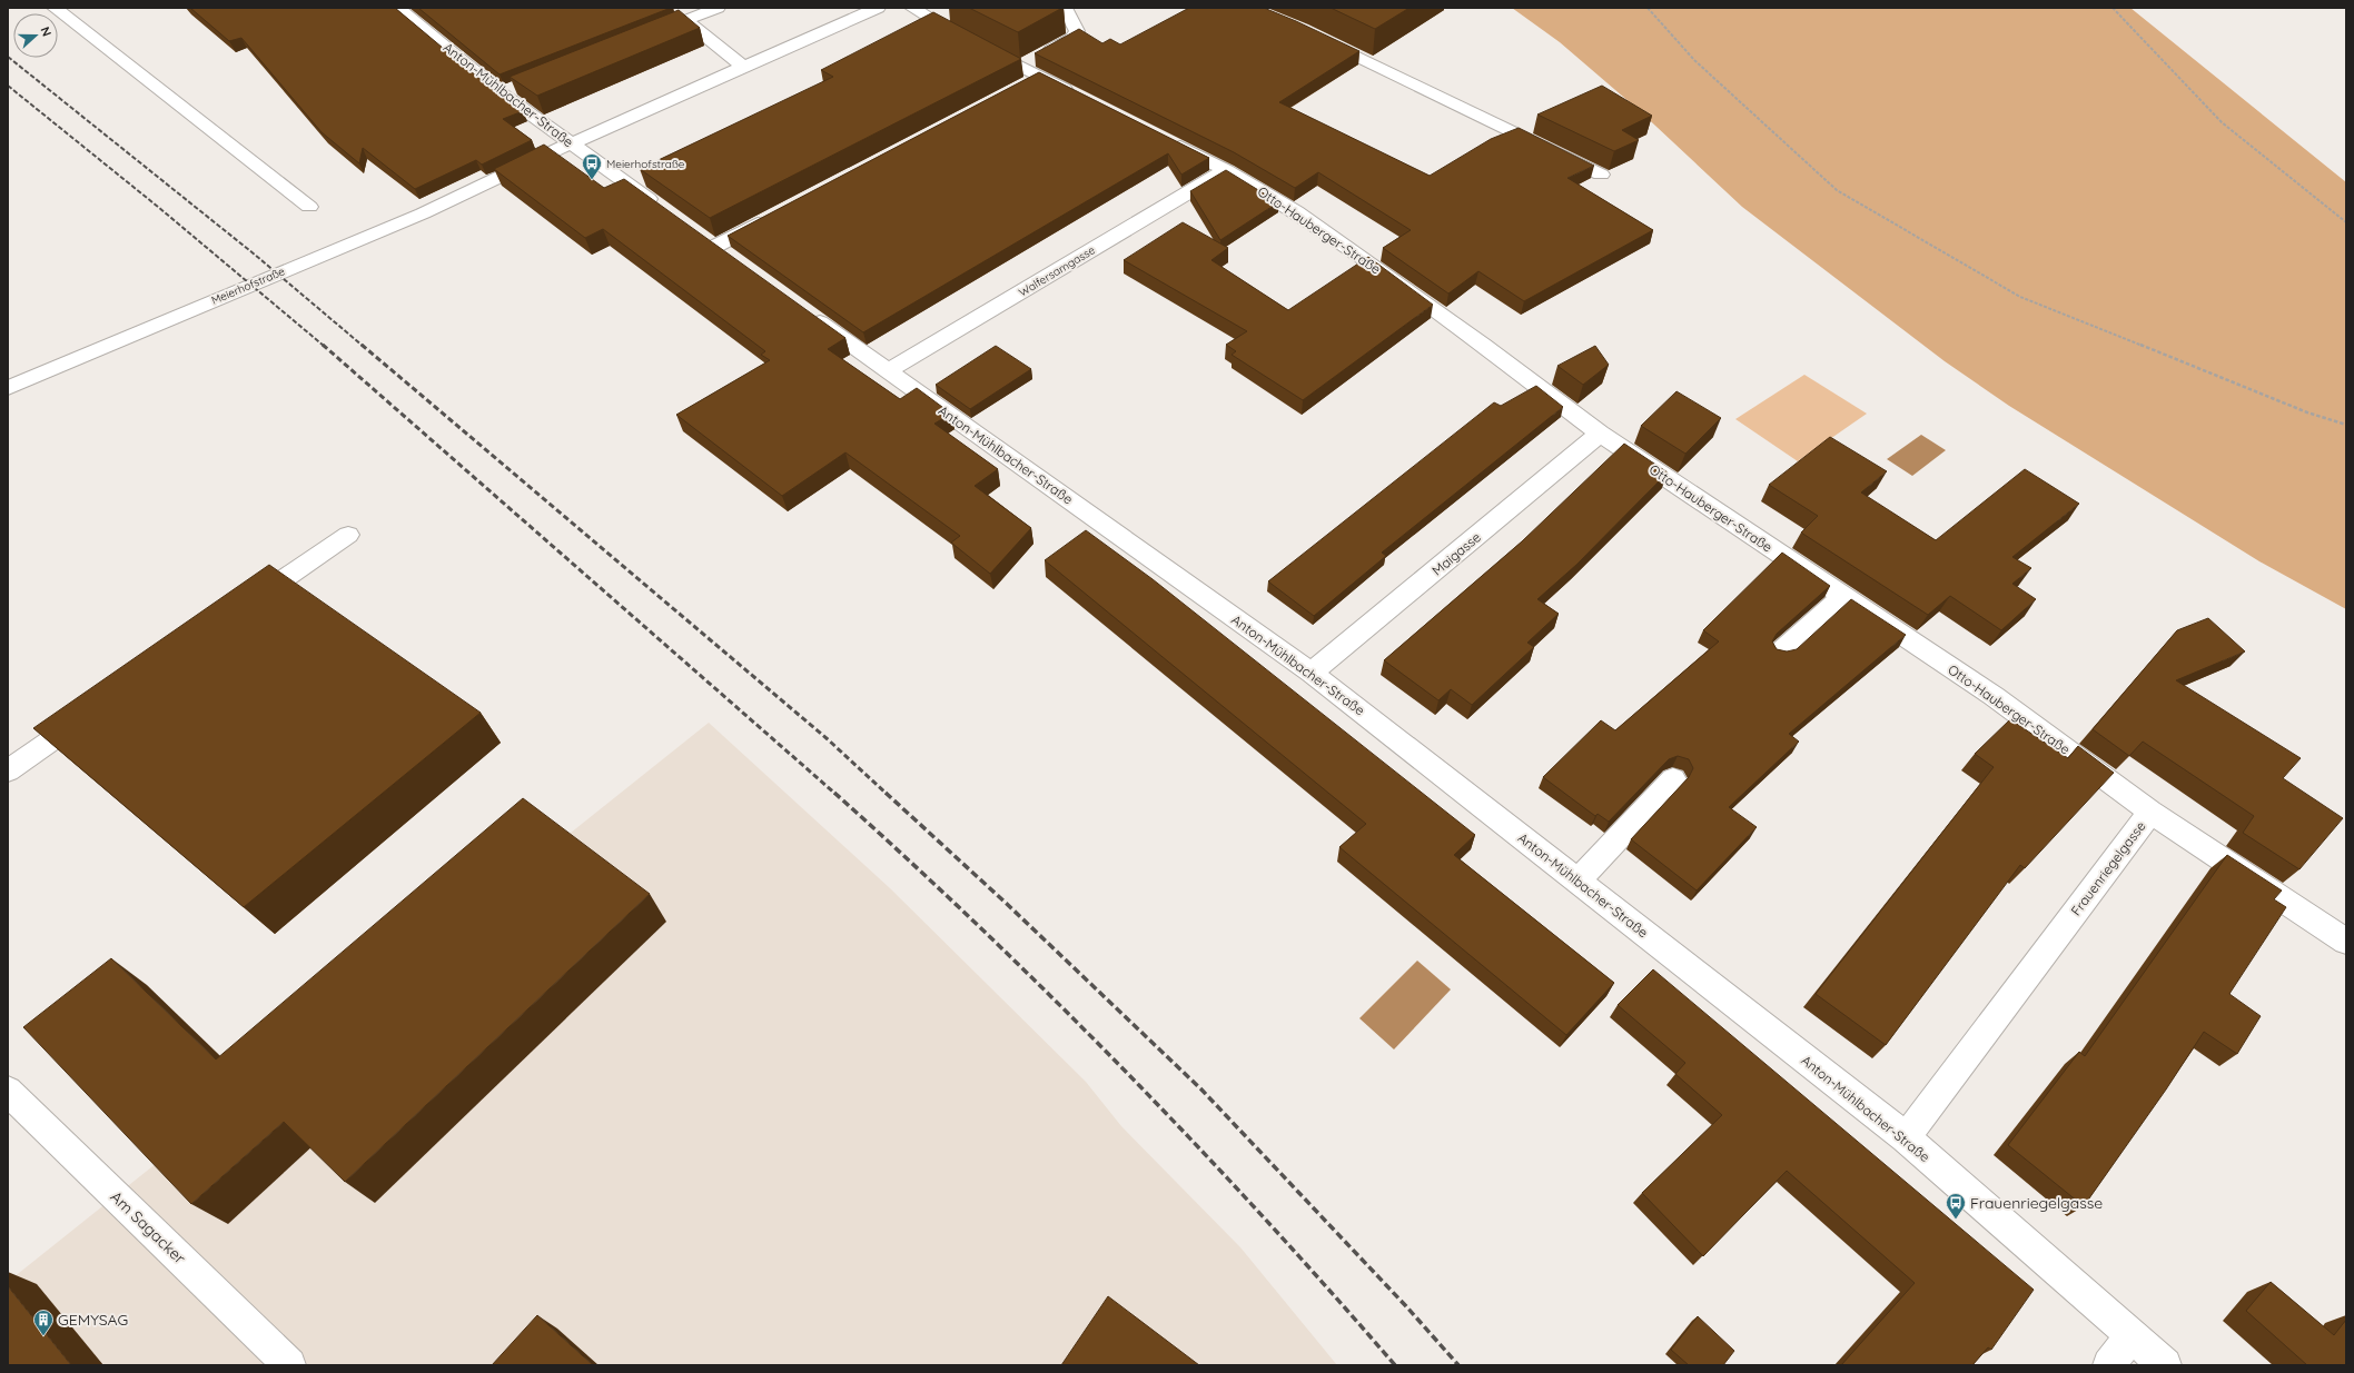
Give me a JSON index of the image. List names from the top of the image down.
{
  "streets": {
    "street": [
      "Anton-Mühlbacher-Straße",
      "Otto-Hauberger-Straße",
      "Walfersamgasse",
      "Meierhofstraße",
      "Maigasse",
      "Frauenriegelgasse",
      "Am Sagacker"
    ]
  },
  "crossings": [
    ["Anton-Mühlbacher-Straße", "Walfersamgasse"],
    ["Anton-Mühlbacher-Straße", "Meierhofstraße"],
    ["Anton-Mühlbacher-Straße", "Maigasse"],
    ["Anton-Mühlbacher-Straße", "Frauenriegelgasse"],
    ["Otto-Hauberger-Straße", "Walfersamgasse"],
    ["Otto-Hauberger-Straße", "Maigasse"],
    ["Otto-Hauberger-Straße", "Frauenriegelgasse"]
  ],
  "places": {
    "bus stop": ["Meierhofstraße", "Frauenriegelgasse"],
    "building": ["GEMYSAG"]
  },
  "north": "right"
}
